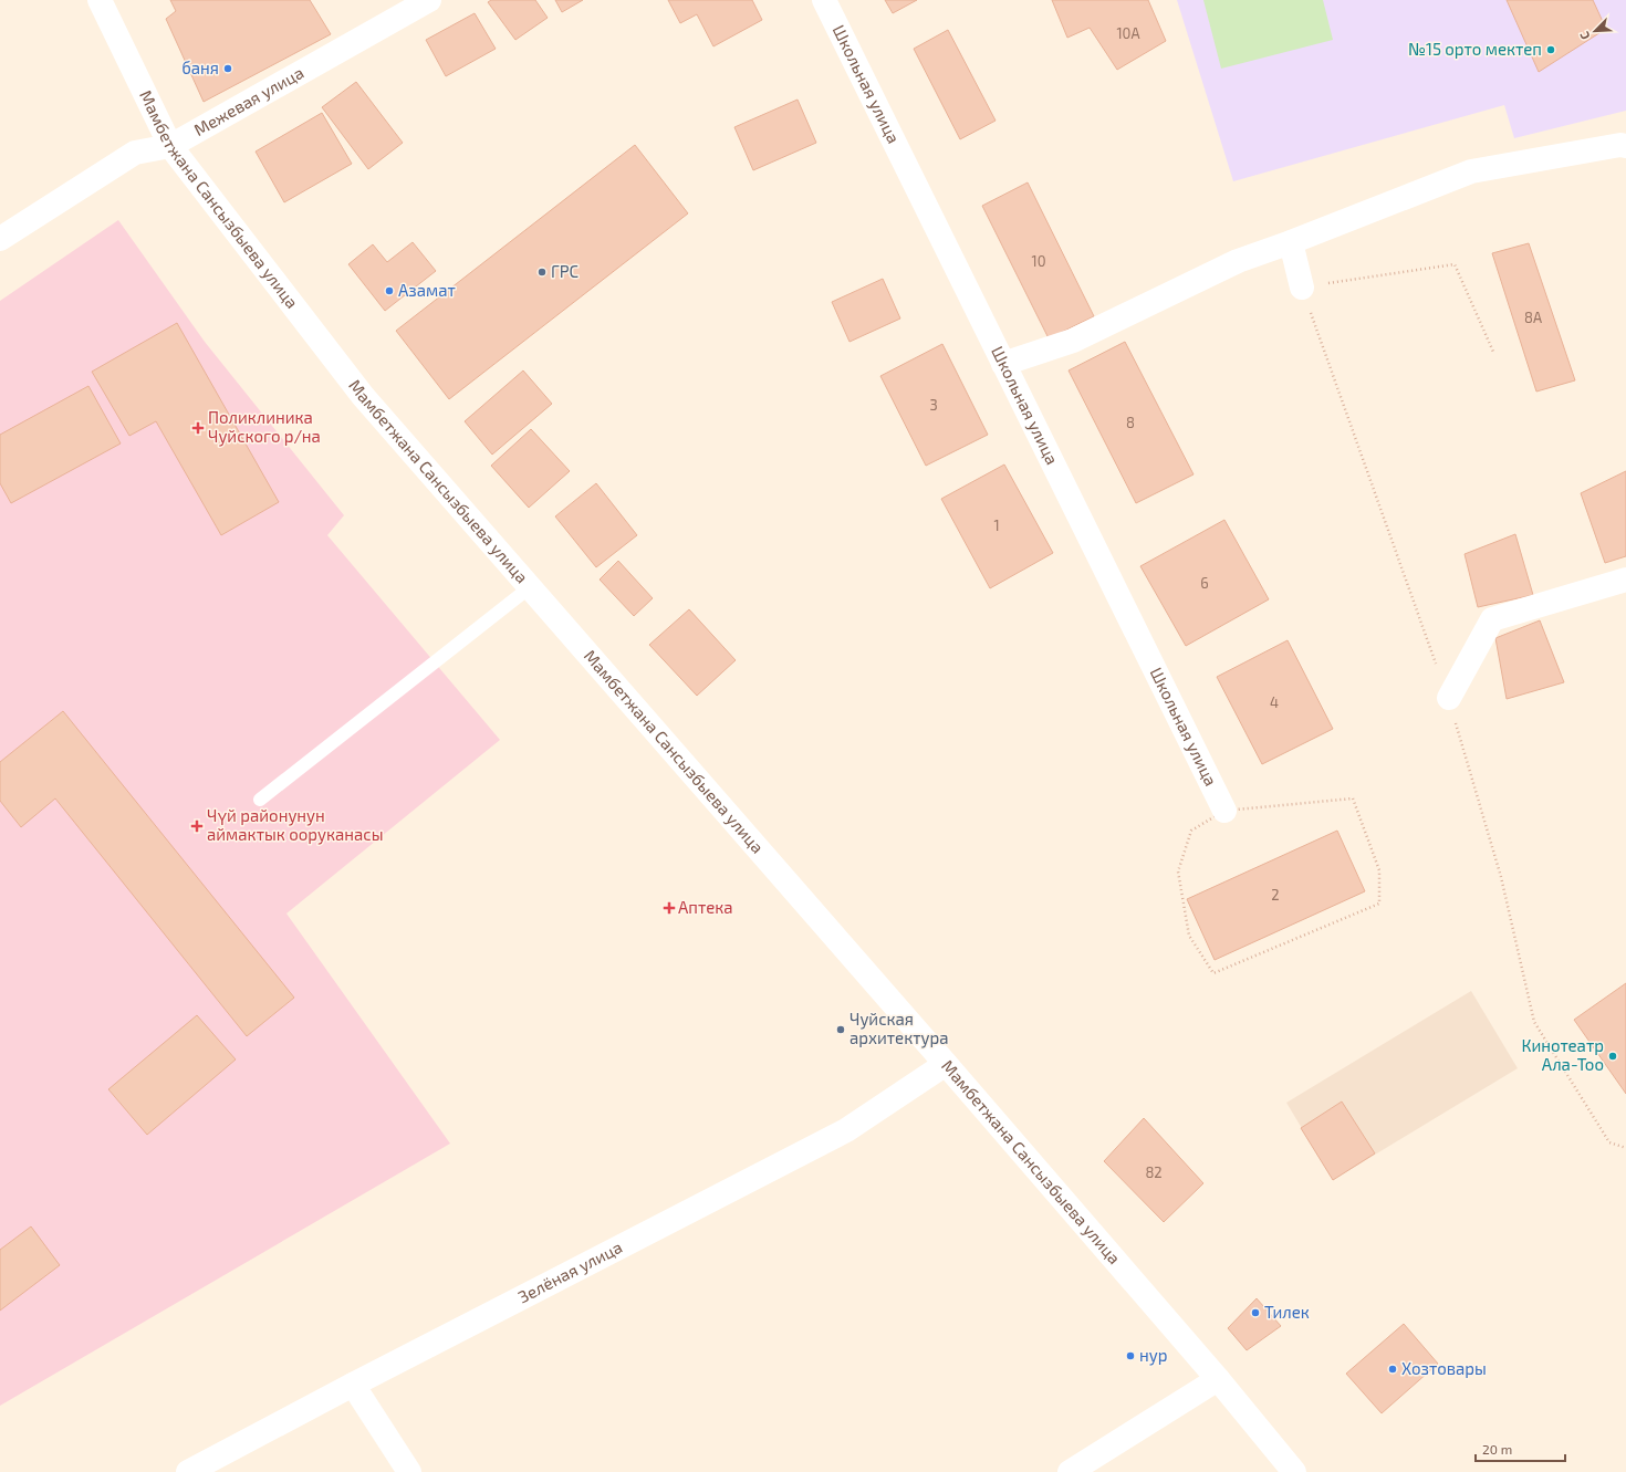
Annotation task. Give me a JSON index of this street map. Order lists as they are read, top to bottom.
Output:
{
  "streets": {
    "street": [
      "Школьная улица",
      "Межевая улица",
      "Мамбетжана Сансызбыева улица",
      "Зелёная улица"
    ]
  },
  "crossings": [
    ["Межевая улица", "Мамбетжана Сансызбыева улица"],
    ["Мамбетжана Сансызбыева улица", "Зелёная улица"]
  ],
  "places": {
    "other": [
      "№15 орто мектеп",
      "баня",
      "ГРС",
      "Азамат",
      "Чуйская архитектура",
      "Кинотеатр Ала-Тоо",
      "Тилек",
      "нур",
      "Хозтовары"
    ],
    "health": ["Поликлиника Чуйского р/на", "Чүй районунун аймактык ооруканасы", "Аптека"]
  },
  "house_numbers": [
    "10А",
    "10",
    "8А",
    "3",
    "8",
    "1",
    "6",
    "4",
    "2",
    "82"
  ],
  "scale_bar": "20 m",
  "north": "bottom left"
}
